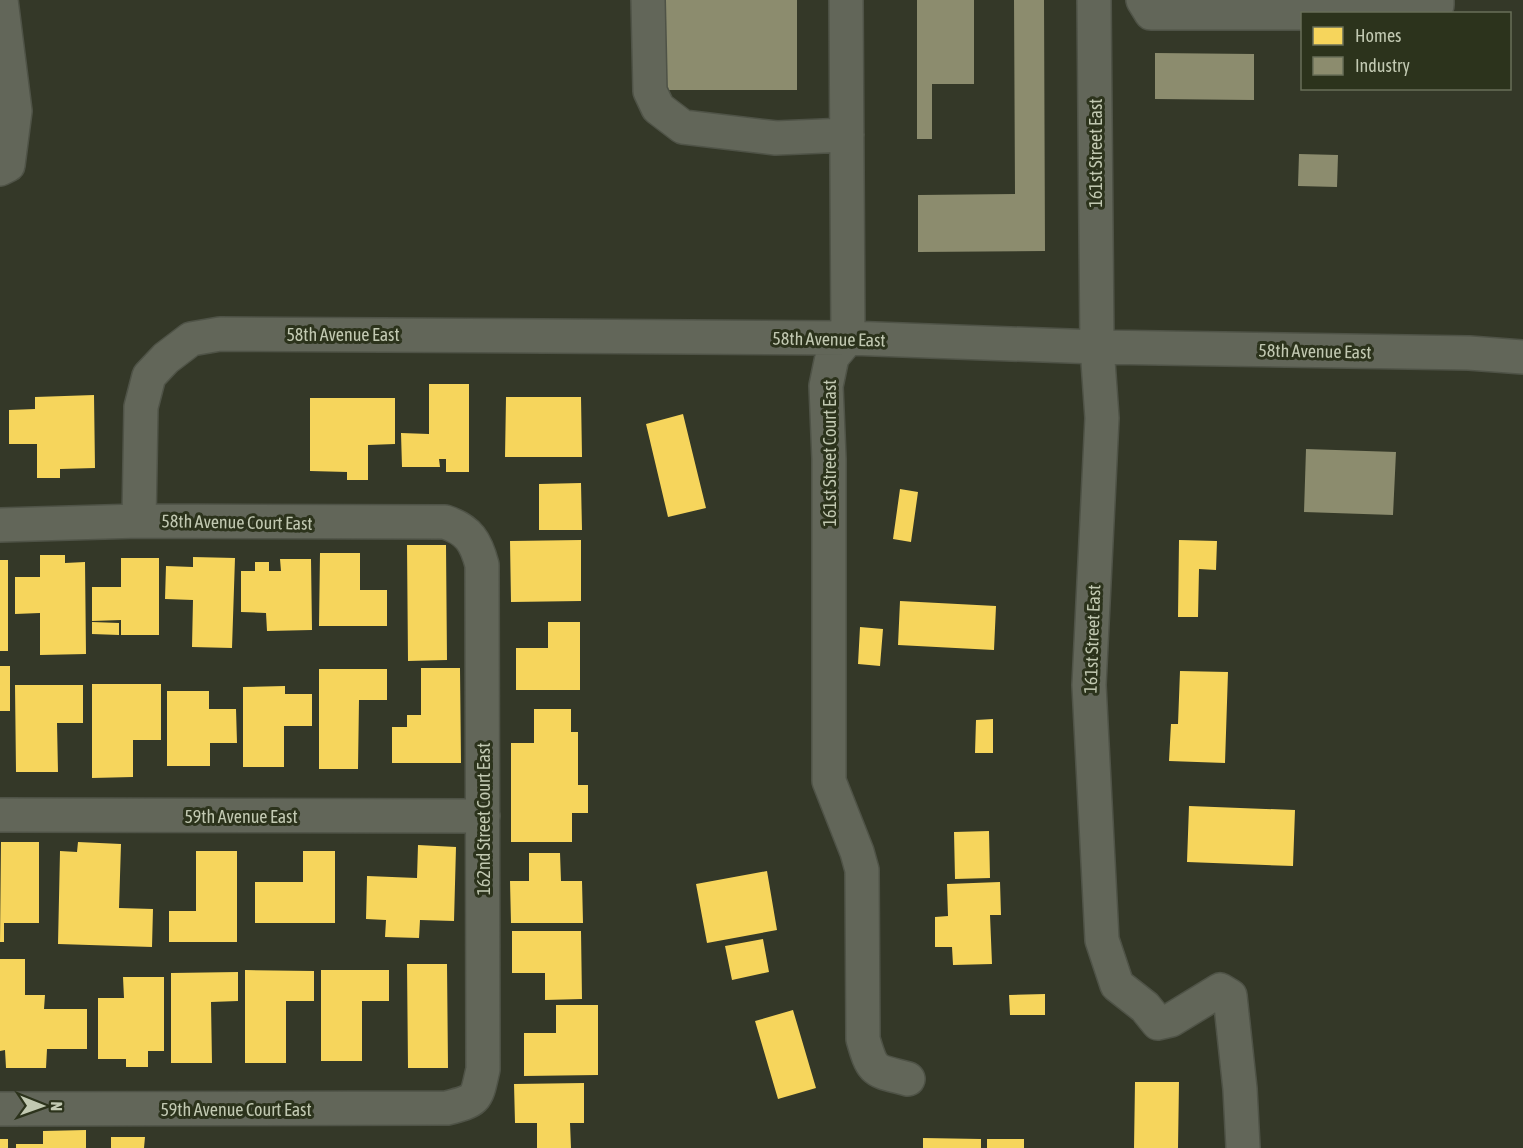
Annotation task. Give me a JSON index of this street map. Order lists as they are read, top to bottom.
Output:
{
  "streets": {
    "street": [
      "161st Street East",
      "58th Avenue East",
      "161st Street Court East",
      "58th Avenue Court East",
      "59th Avenue East",
      "162nd Street Court East",
      "59th Avenue Court East"
    ]
  },
  "crossings": [
    ["161st Street East", "58th Avenue East"],
    ["58th Avenue East", "161st Street Court East"],
    ["58th Avenue East", "58th Avenue Court East"],
    ["58th Avenue Court East", "162nd Street Court East"],
    ["59th Avenue East", "162nd Street Court East"],
    ["162nd Street Court East", "59th Avenue Court East"]
  ],
  "legend": ["Homes", "Industry"],
  "north": "right"
}
